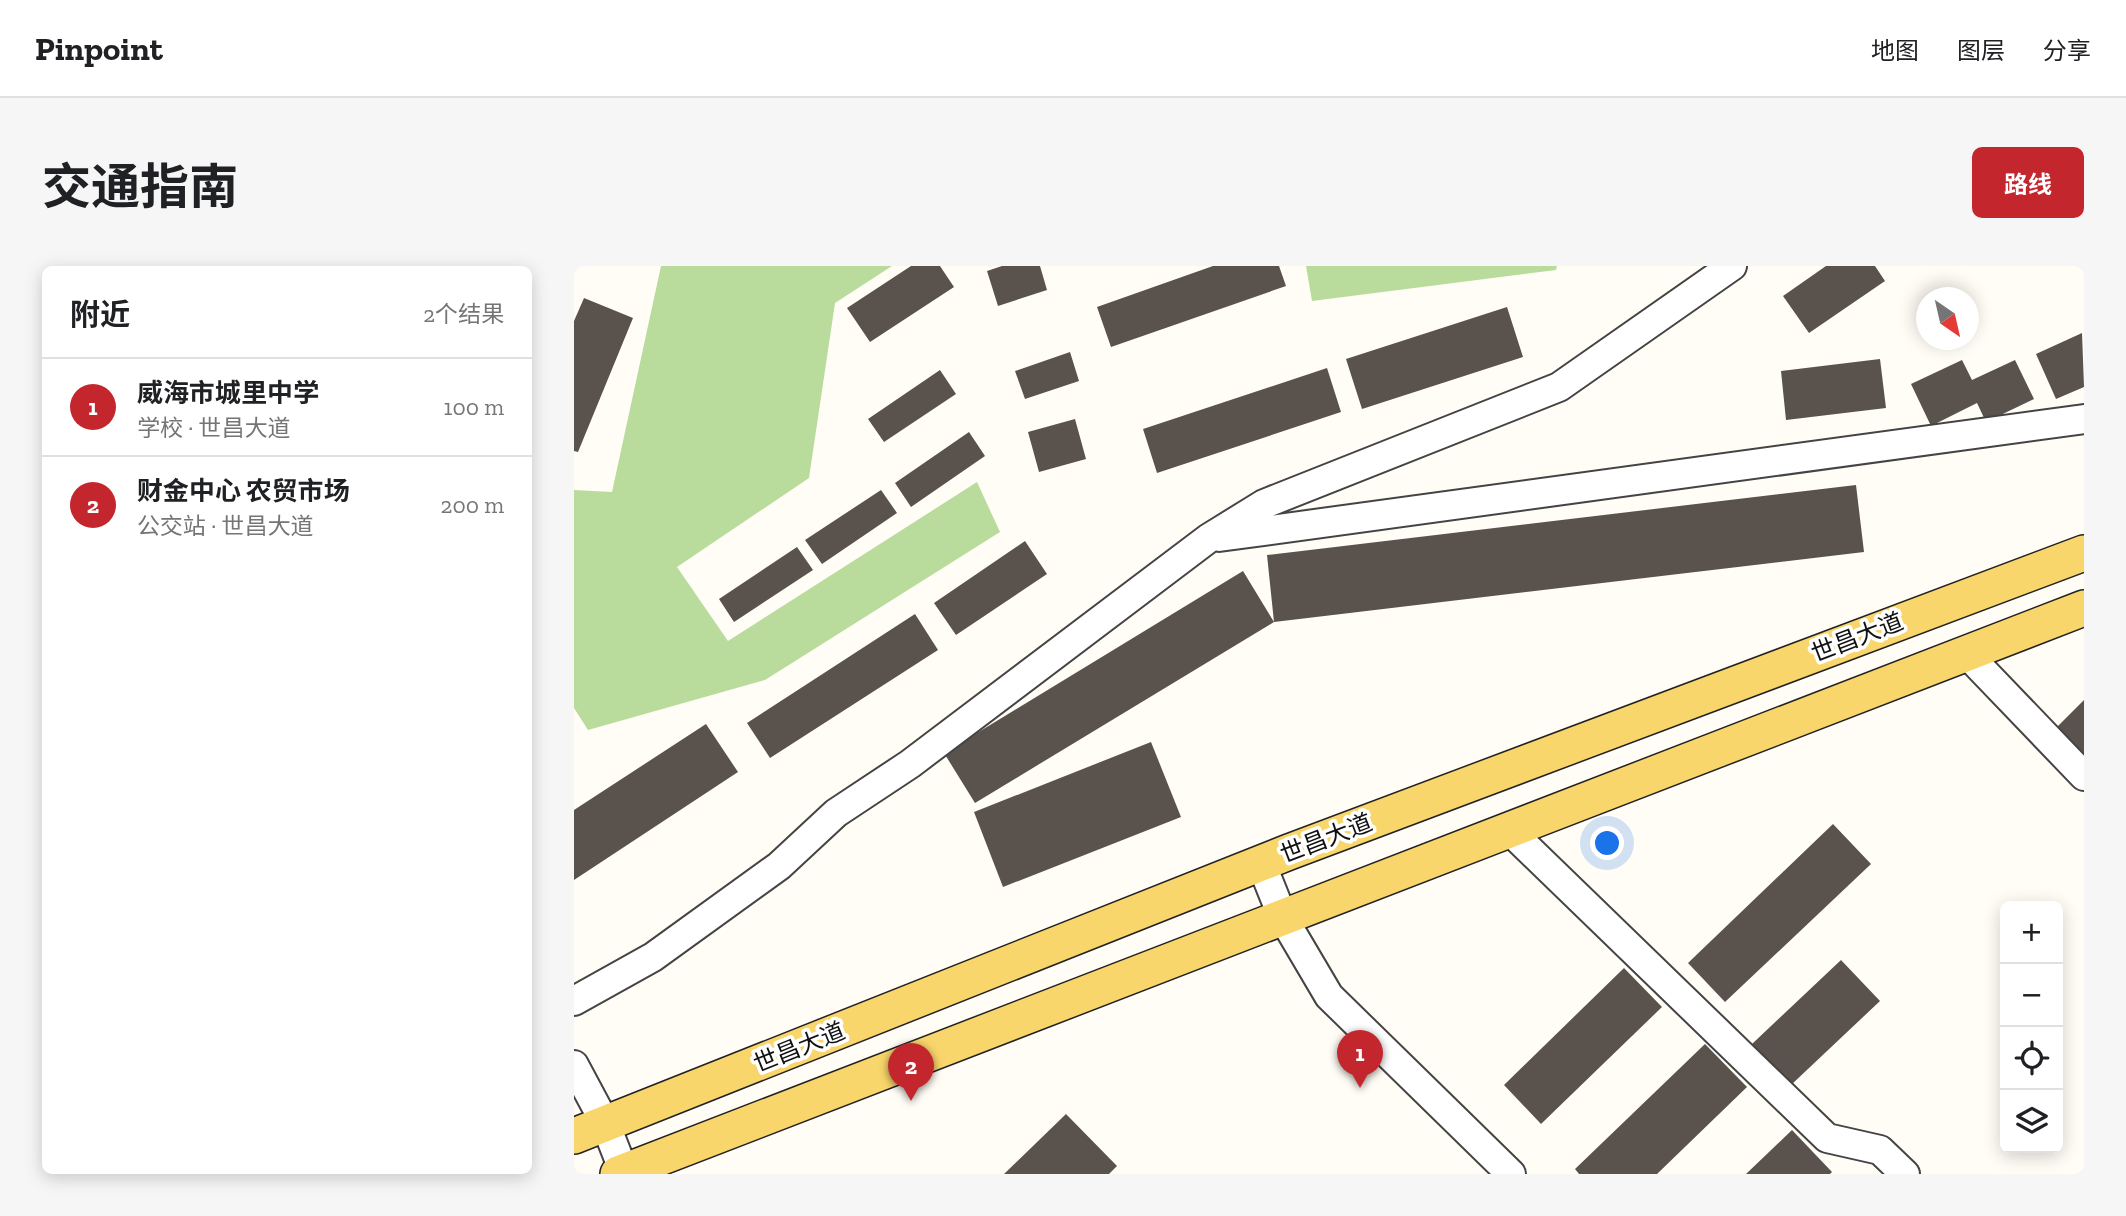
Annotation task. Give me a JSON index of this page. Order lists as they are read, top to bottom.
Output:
{
  "streets": {
    "main road": ["世昌大道"]
  },
  "north": "bottom right",
  "page": {
    "header": "Pinpoint",
    "nav": ["地图", "图层", "分享"],
    "title": "交通指南",
    "buttons": "路线",
    "heading": ["附近", "2个结果"],
    "list": [
      {
        "mark": "1",
        "name": "威海市城里中学",
        "note": "学校 · 世昌大道",
        "value": "100 m"
      },
      {
        "mark": "2",
        "name": "财金中心 农贸市场",
        "note": "公交站 · 世昌大道",
        "value": "200 m"
      }
    ],
    "map_buttons": ["+", "−"],
    "pins": ["1", "2"]
  }
}
